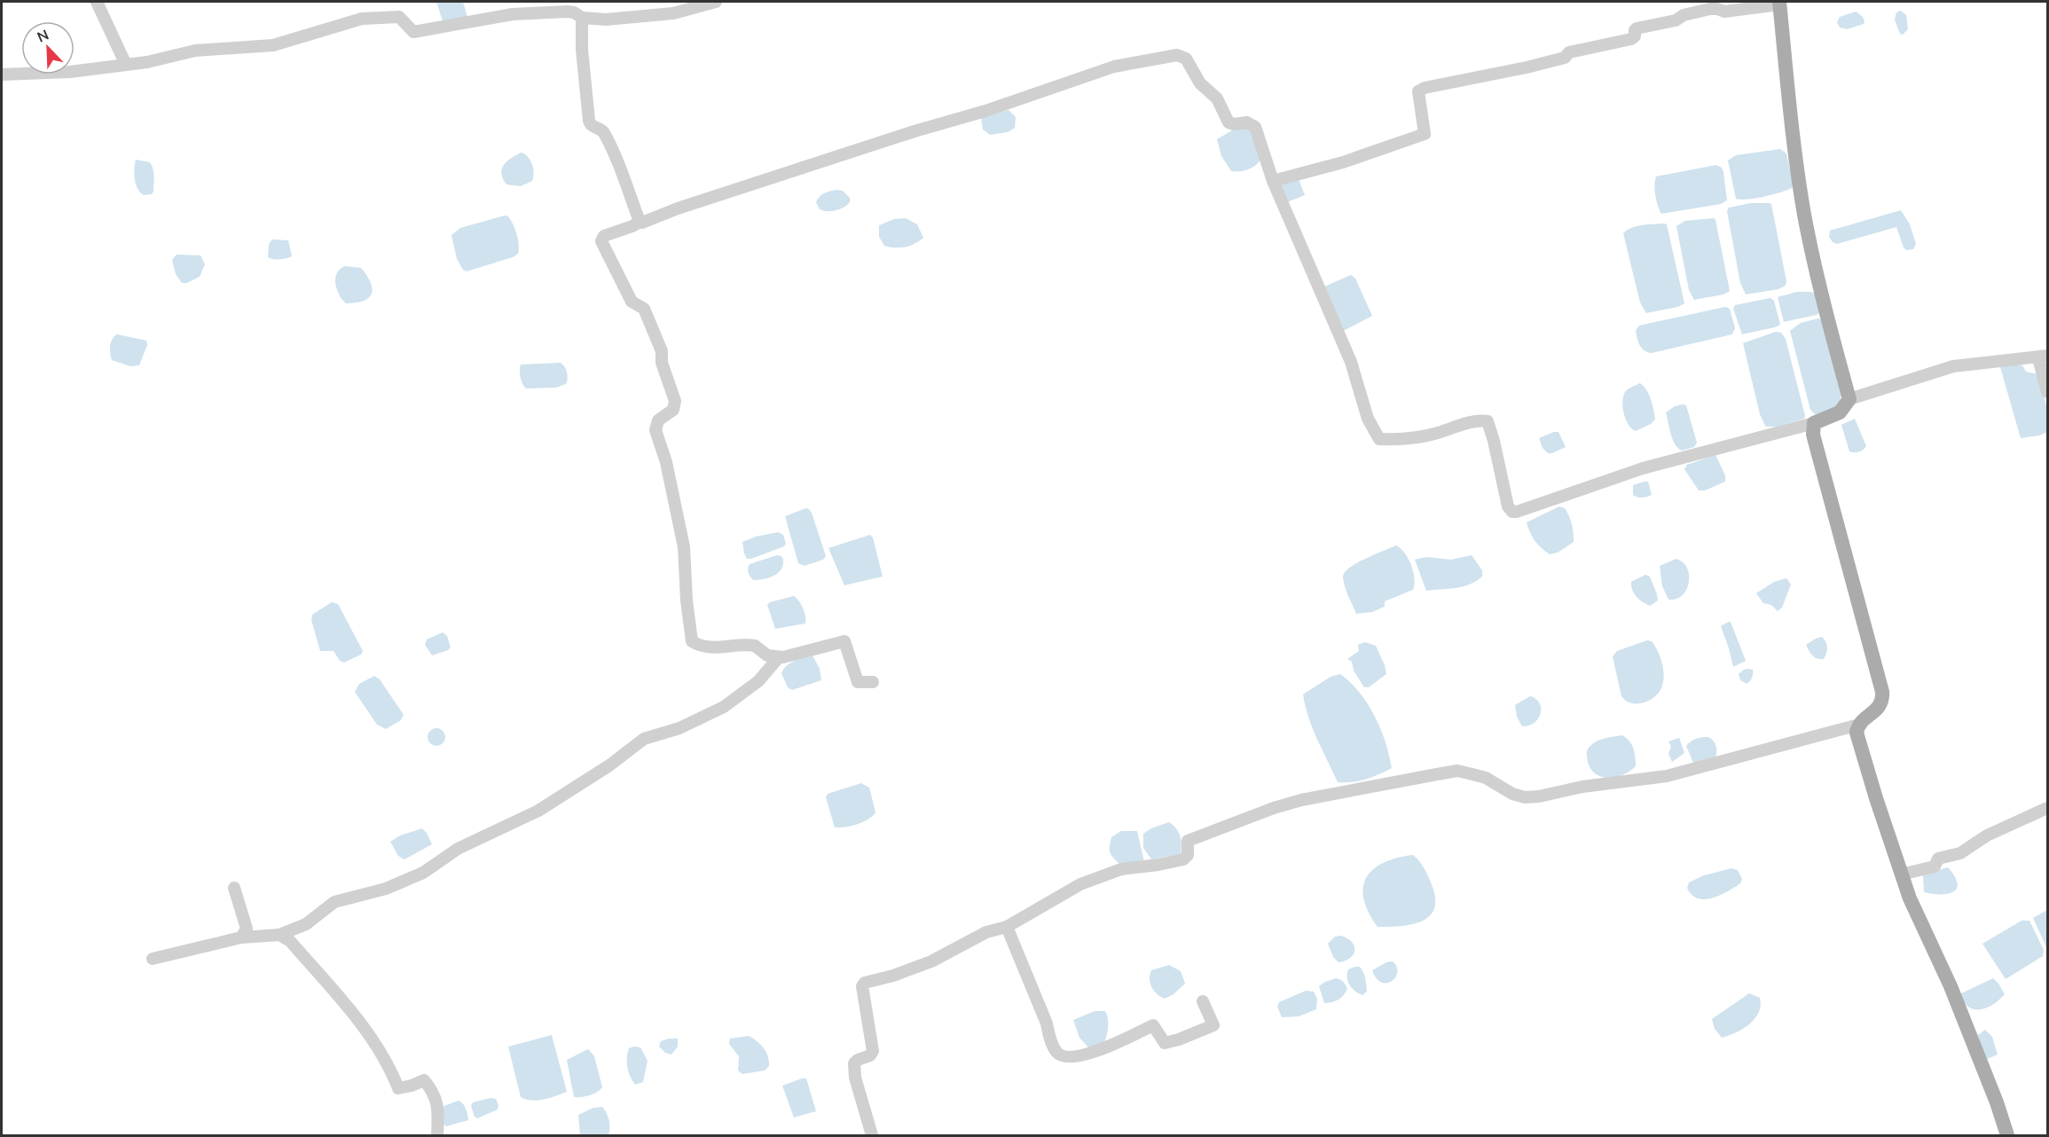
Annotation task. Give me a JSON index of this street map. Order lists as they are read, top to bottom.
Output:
{
  "north": "top left"
}
